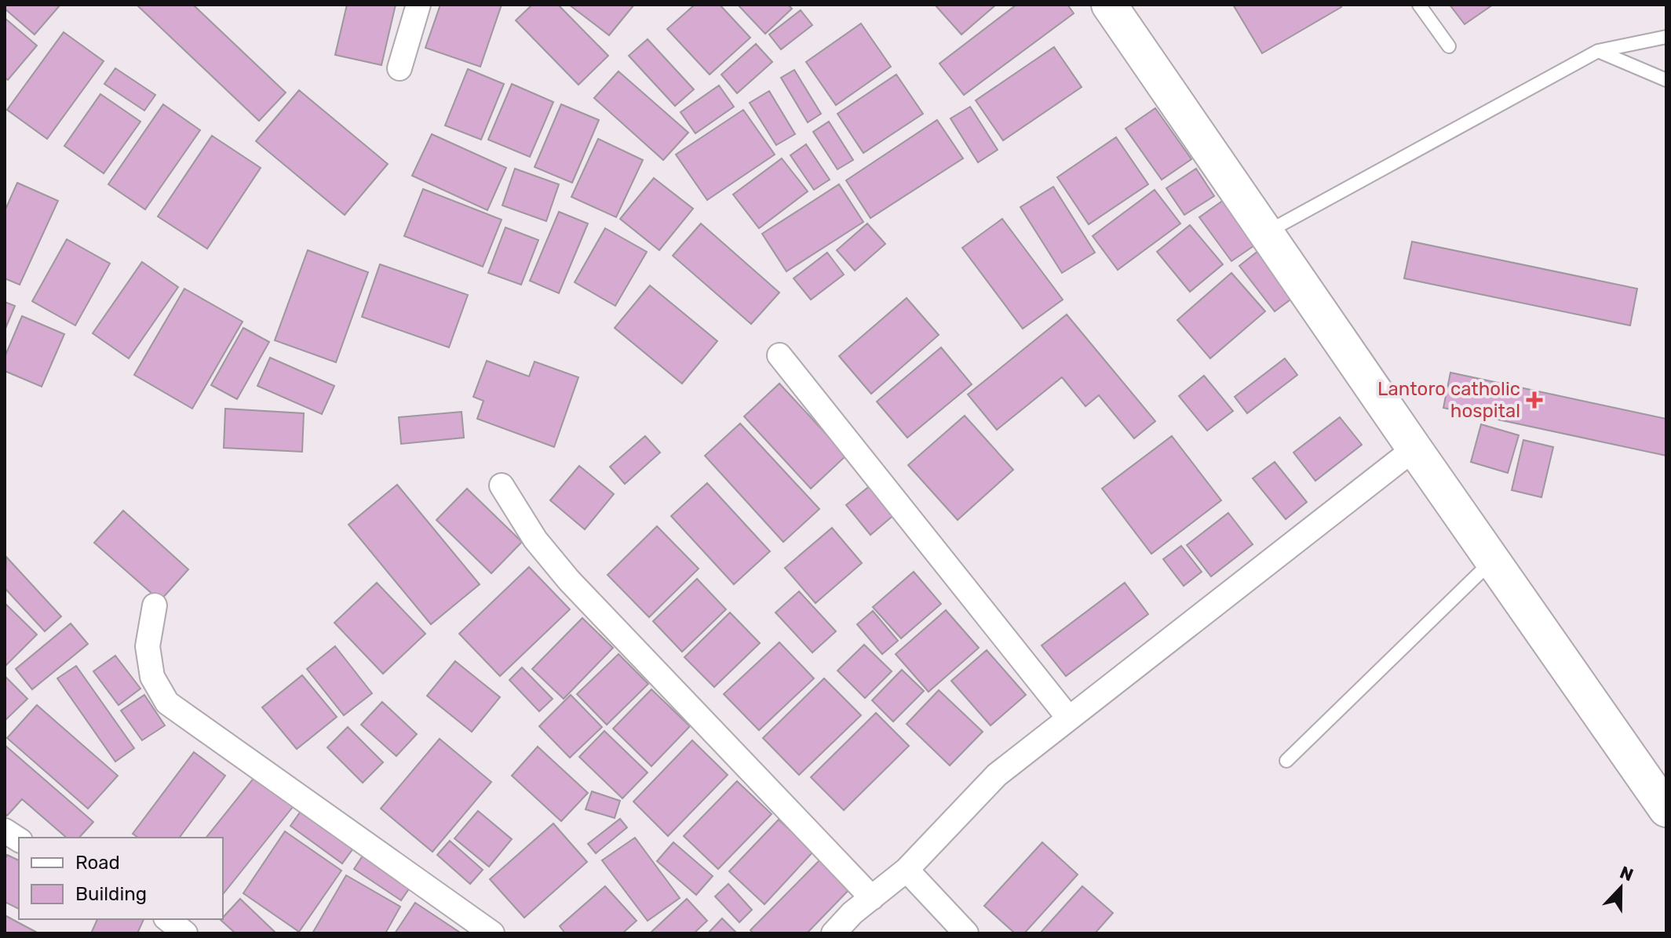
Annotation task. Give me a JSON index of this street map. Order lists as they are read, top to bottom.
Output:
{
  "places": {
    "health": ["Lantoro catholic hospital"]
  },
  "legend": ["Road", "Building"],
  "north": "top"
}
